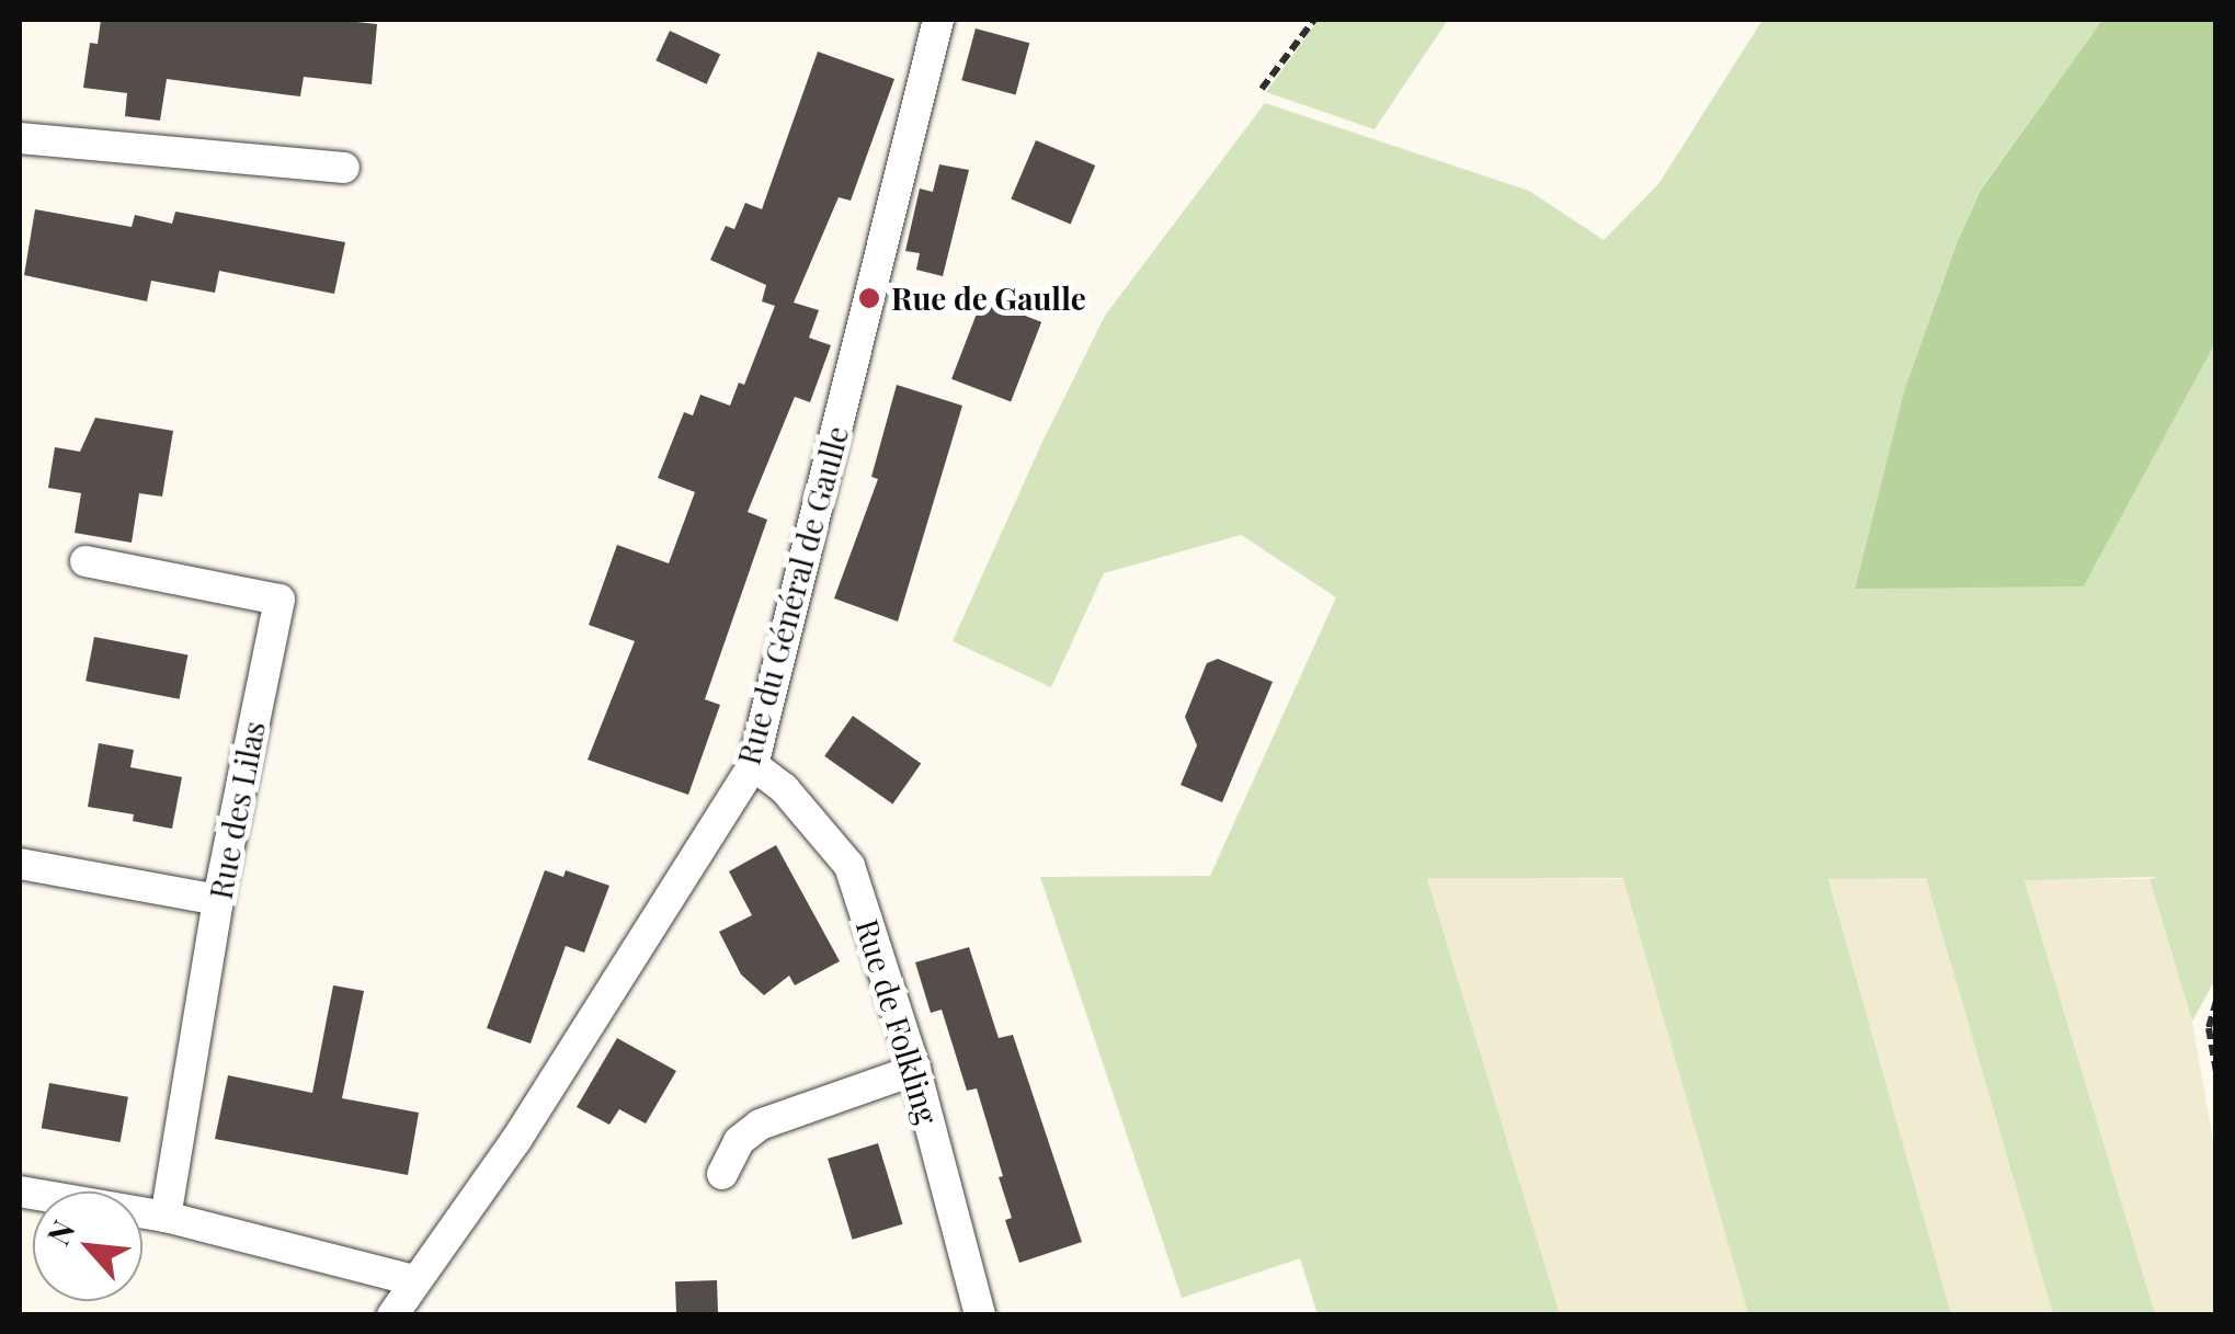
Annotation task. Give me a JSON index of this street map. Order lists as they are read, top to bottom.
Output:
{
  "streets": {
    "street": ["Rue du Général de Gaulle", "Rue des Lilas", "Rue de Folkling"]
  },
  "crossings": [
    ["Rue du Général de Gaulle", "Rue de Folkling"]
  ],
  "places": ["Rue de Gaulle"],
  "north": "top left"
}
